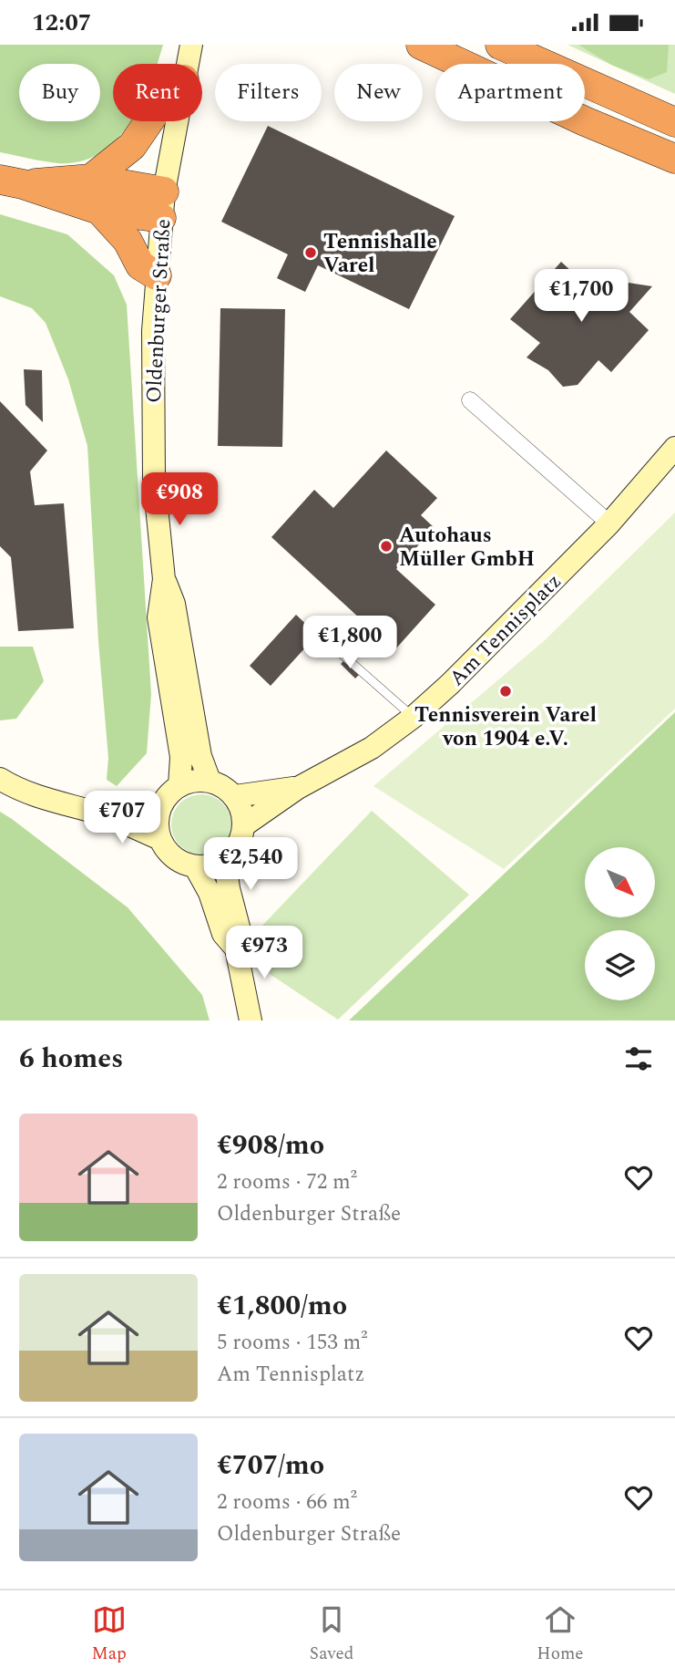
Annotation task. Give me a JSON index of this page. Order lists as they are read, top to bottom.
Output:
{
  "streets": {
    "main road": ["Oldenburger Straße", "Am Tennisplatz"]
  },
  "crossings": [
    ["Oldenburger Straße", "Am Tennisplatz"]
  ],
  "places": ["Tennishalle Varel", "Autohaus Müller GmbH", "Tennisverein Varel von 1904 e.V."],
  "north": "bottom right",
  "page": {
    "status": "12:07",
    "chip": [
      "Buy",
      "Rent",
      "Filters",
      "New",
      "Apartment"
    ],
    "price": [
      "€1,700",
      "€908",
      "€1,800",
      "€707",
      "€2,540",
      "€973"
    ],
    "heading": "6 homes",
    "list": [
      {
        "name": "€908/mo",
        "note": "2 rooms · 72 m² · Oldenburger Straße"
      },
      {
        "name": "€1,800/mo",
        "note": "5 rooms · 153 m² · Am Tennisplatz"
      },
      {
        "name": "€707/mo",
        "note": "2 rooms · 66 m² · Oldenburger Straße"
      }
    ],
    "tabs": ["Map", "Saved", "Home"]
  }
}
